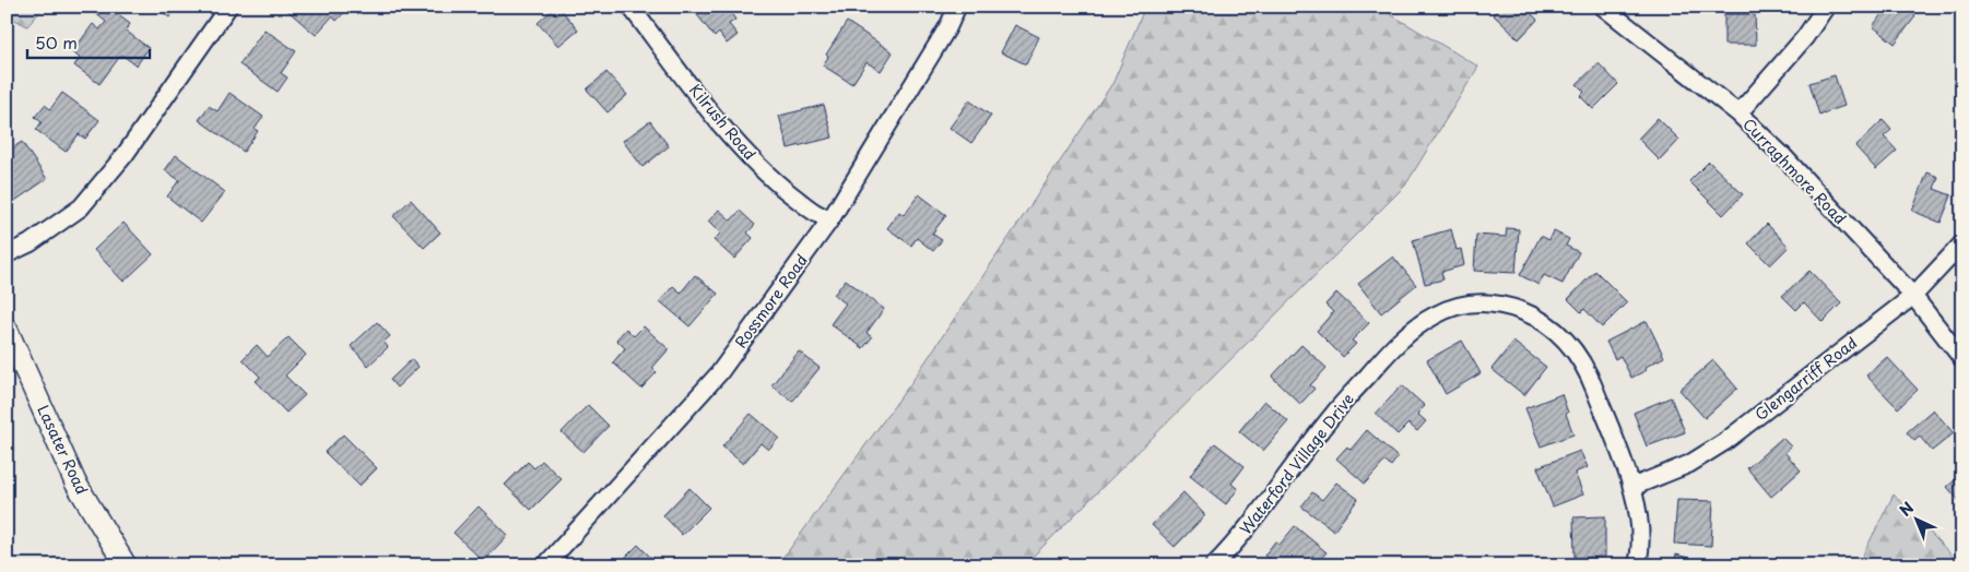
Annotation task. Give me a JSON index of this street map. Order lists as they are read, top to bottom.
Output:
{
  "streets": {
    "street": [
      "Kilrush Road",
      "Curraghmore Road",
      "Rossmore Road",
      "Glengarriff Road",
      "Lasater Road",
      "Waterford Village Drive"
    ]
  },
  "crossings": [
    ["Kilrush Road", "Rossmore Road"],
    ["Curraghmore Road", "Glengarriff Road"],
    ["Glengarriff Road", "Waterford Village Drive"]
  ],
  "scale_bar": "50 m",
  "north": "top left"
}
